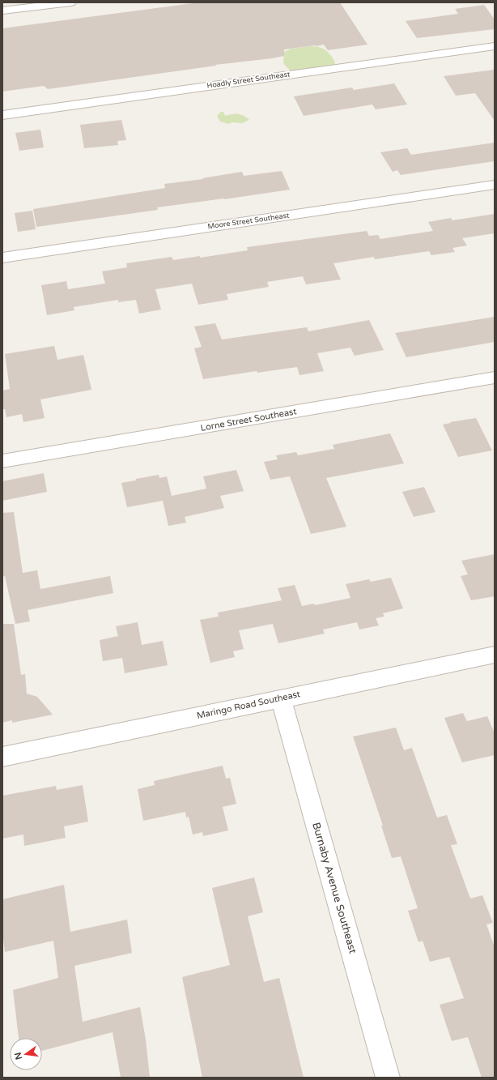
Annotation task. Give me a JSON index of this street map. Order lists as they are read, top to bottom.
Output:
{
  "streets": {
    "street": [
      "Hoadly Street Southeast",
      "Moore Street Southeast",
      "Lorne Street Southeast",
      "Maringo Road Southeast",
      "Burnaby Avenue Southeast"
    ]
  },
  "crossings": [
    ["Maringo Road Southeast", "Burnaby Avenue Southeast"]
  ],
  "north": "left"
}
